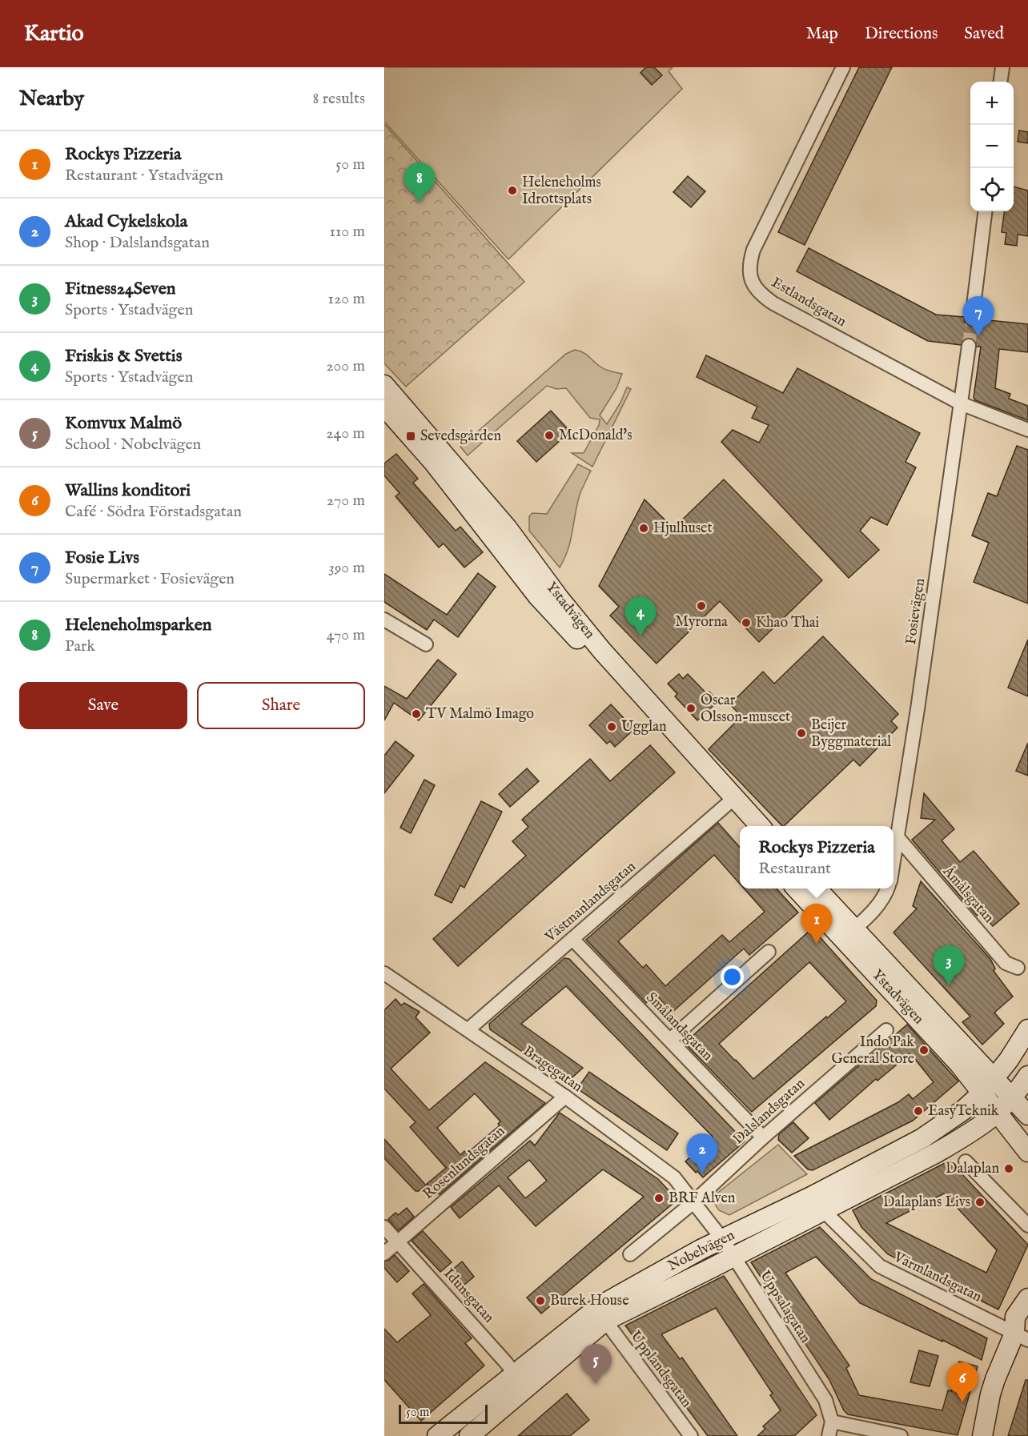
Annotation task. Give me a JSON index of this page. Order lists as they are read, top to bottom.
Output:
{
  "streets": {
    "main road": ["Ystadvägen", "Nobelvägen"],
    "street": [
      "Estlandsgatan",
      "Fosievägen",
      "Åmålsgatan",
      "Västmanlandsgatan",
      "Smålandsgatan",
      "Bragegatan",
      "Dalslandsgatan",
      "Rosenlundsgatan",
      "Värmlandsgatan",
      "Idunsgatan",
      "Uppsalagatan",
      "Upplandsgatan"
    ]
  },
  "crossings": [
    ["Estlandsgatan", "Fosievägen"],
    ["Ystadvägen", "Västmanlandsgatan"],
    ["Ystadvägen", "Nobelvägen"],
    ["Fosievägen", "Åmålsgatan"],
    ["Västmanlandsgatan", "Smålandsgatan"],
    ["Västmanlandsgatan", "Bragegatan"],
    ["Smålandsgatan", "Dalslandsgatan"],
    ["Bragegatan", "Dalslandsgatan"],
    ["Bragegatan", "Rosenlundsgatan"],
    ["Bragegatan", "Uppsalagatan"],
    ["Dalslandsgatan", "Uppsalagatan"],
    ["Rosenlundsgatan", "Idunsgatan"],
    ["Nobelvägen", "Värmlandsgatan"],
    ["Nobelvägen", "Idunsgatan"],
    ["Nobelvägen", "Uppsalagatan"],
    ["Nobelvägen", "Upplandsgatan"]
  ],
  "places": {
    "other": [
      "Heleneholms Idrottsplats",
      "McDonald's",
      "Hjulhuset",
      "Myrorna",
      "Khao Thai",
      "Oscar Olsson-museet",
      "TV Malmö Imago",
      "Ugglan",
      "Beijer Byggmaterial",
      "Indo Pak General Store",
      "EasyTeknik",
      "Dalaplan",
      "BRF Alven",
      "Dalaplans Livs",
      "Burek House"
    ],
    "transit": ["Sevedsgården"]
  },
  "scale_bar": "50 m",
  "page": {
    "header": "Kartio",
    "nav": ["Map", "Directions", "Saved"],
    "heading": ["Nearby", "8 results"],
    "map_buttons": ["+", "−"],
    "list": [
      {
        "mark": "1",
        "name": "Rockys Pizzeria",
        "note": "Restaurant · Ystadvägen",
        "value": "50 m"
      },
      {
        "mark": "2",
        "name": "Akad Cykelskola",
        "note": "Shop · Dalslandsgatan",
        "value": "110 m"
      },
      {
        "mark": "3",
        "name": "Fitness24Seven",
        "note": "Sports · Ystadvägen",
        "value": "120 m"
      },
      {
        "mark": "4",
        "name": "Friskis & Svettis",
        "note": "Sports · Ystadvägen",
        "value": "200 m"
      },
      {
        "mark": "5",
        "name": "Komvux Malmö",
        "note": "School · Nobelvägen",
        "value": "240 m"
      },
      {
        "mark": "6",
        "name": "Wallins konditori",
        "note": "Café · Södra Förstadsgatan",
        "value": "270 m"
      },
      {
        "mark": "7",
        "name": "Fosie Livs",
        "note": "Supermarket · Fosievägen",
        "value": "390 m"
      },
      {
        "mark": "8",
        "name": "Heleneholmsparken",
        "note": "Park",
        "value": "470 m"
      }
    ],
    "pins": [
      "8",
      "7",
      "4",
      "1",
      "3",
      "2",
      "5",
      "6"
    ],
    "buttons": ["Save", "Share"],
    "popup": ["Rockys Pizzeria", "Restaurant"],
    "scale": "50 m"
  }
}
